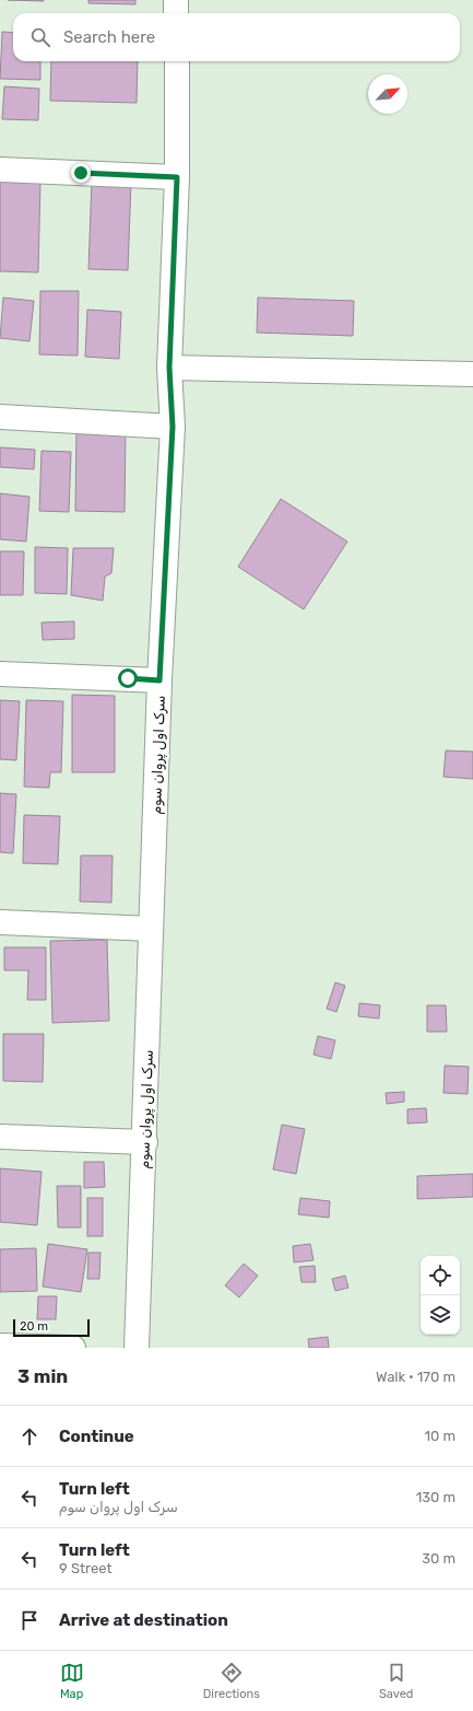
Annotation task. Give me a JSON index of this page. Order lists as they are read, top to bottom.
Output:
{
  "streets": {
    "street": ["سرک اول پروان سوم"]
  },
  "scale_bar": "20 m",
  "north": "top right",
  "page": {
    "search": "Search here",
    "scale": "20 m",
    "heading": ["3 min", "Walk · 170 m"],
    "list": [
      ["Continue", "10 m"],
      ["Turn left", "سرک اول پروان سوم", "130 m"],
      ["Turn left", "9 Street", "30 m"],
      "Arrive at destination"
    ],
    "nav": ["Map", "Directions", "Saved"]
  }
}
